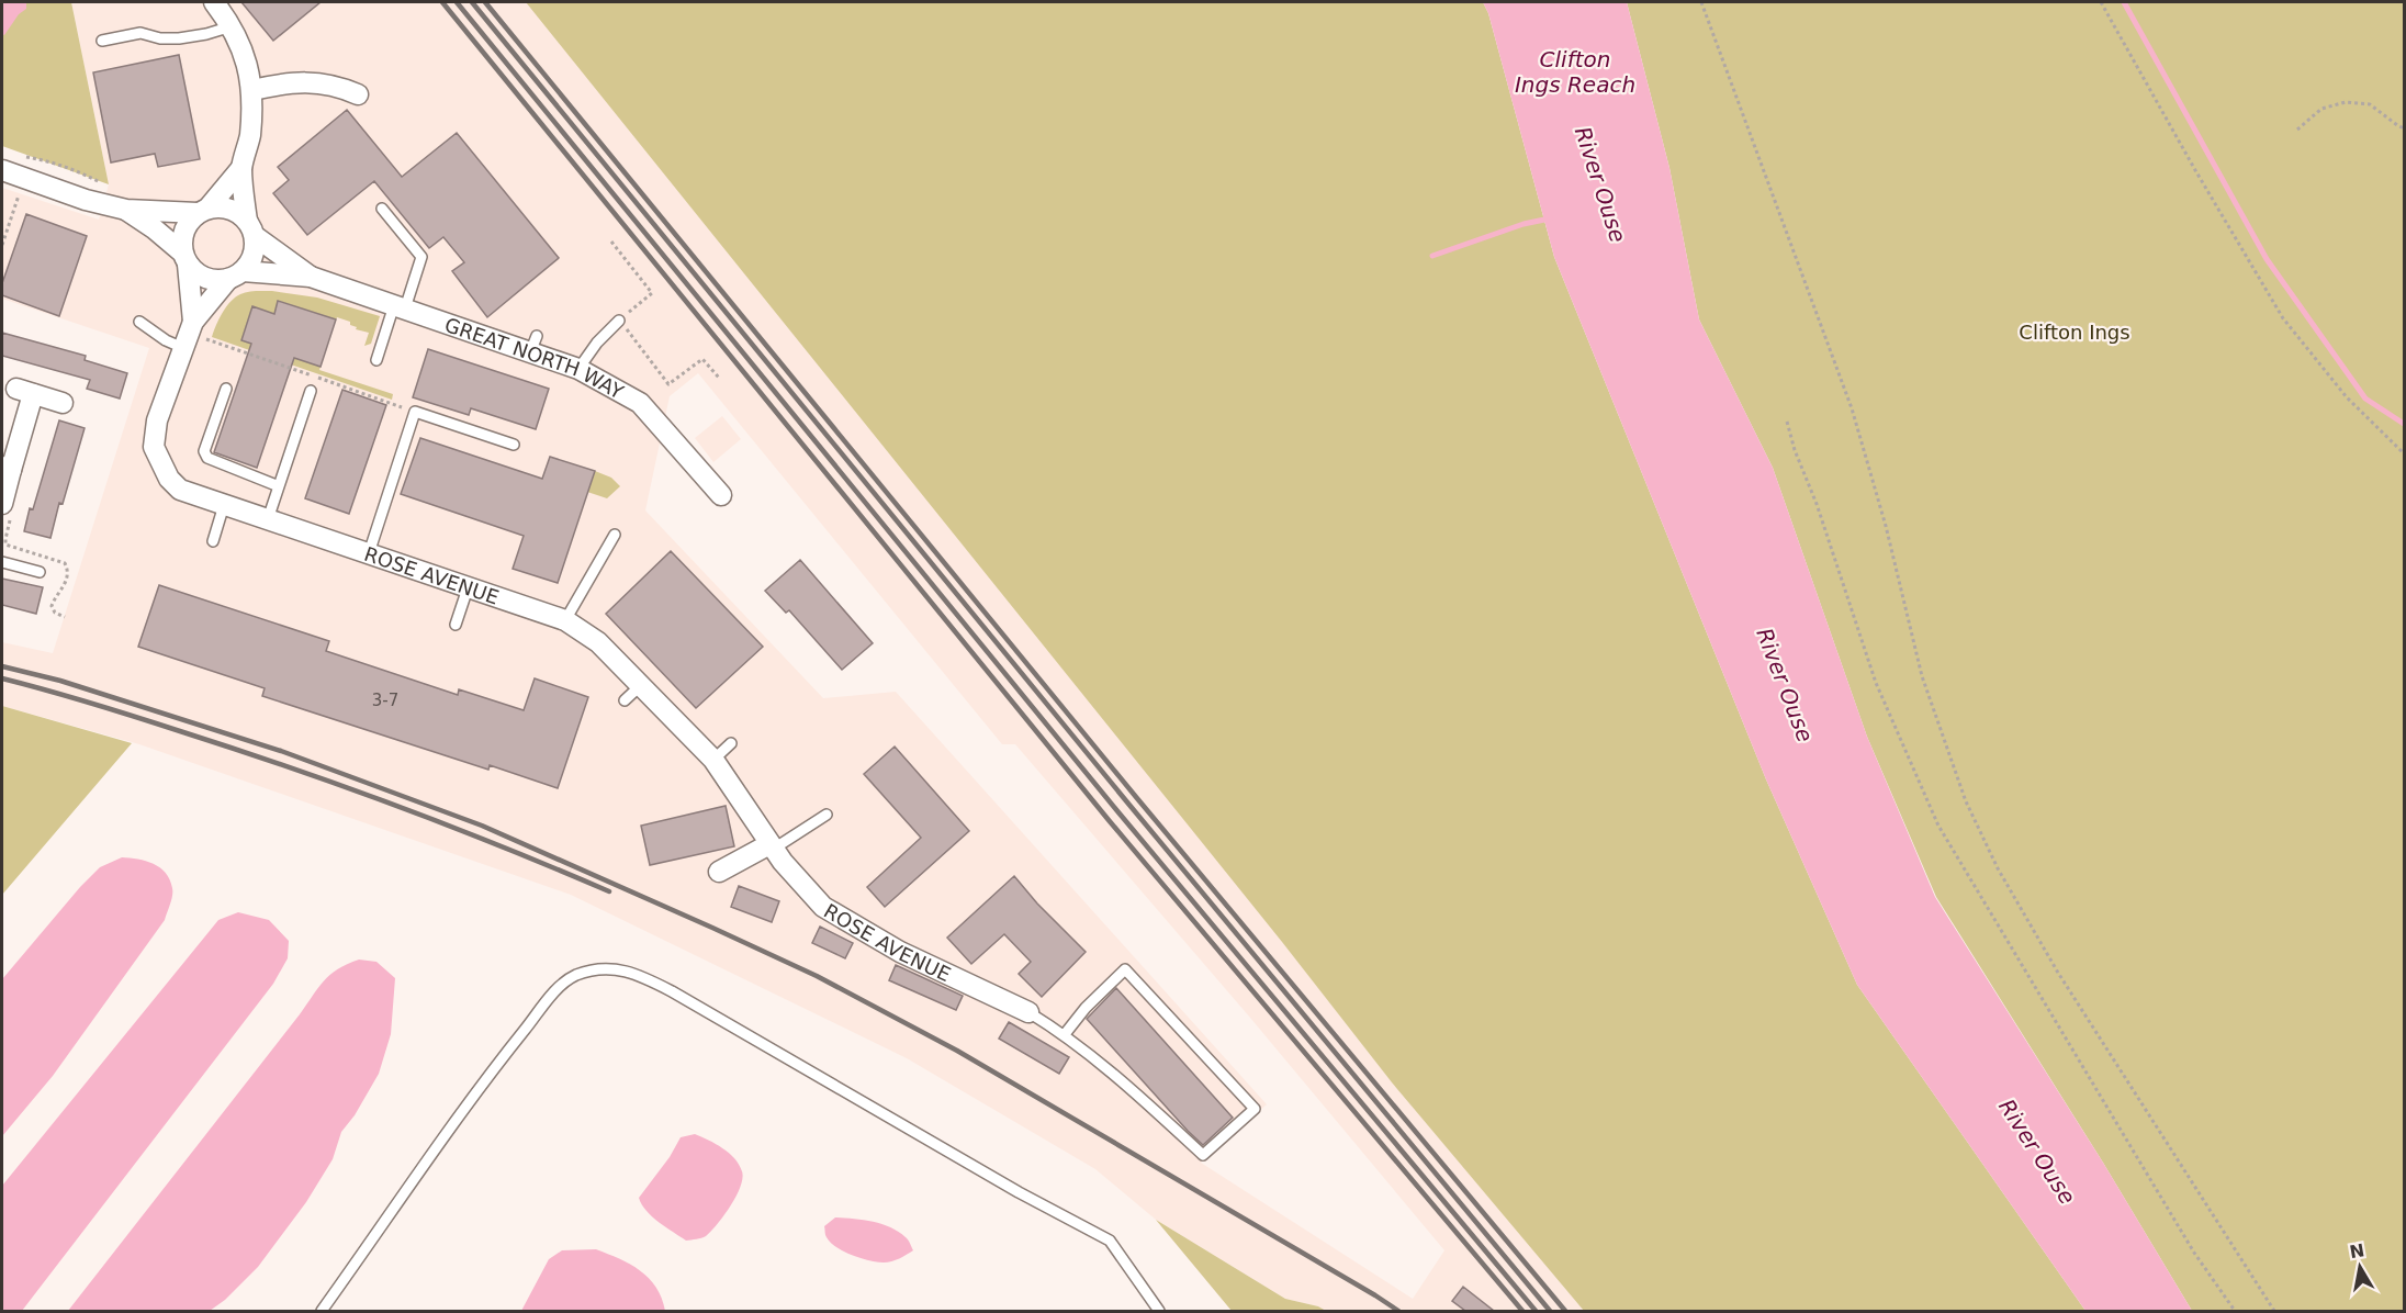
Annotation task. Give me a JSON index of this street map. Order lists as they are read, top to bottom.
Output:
{
  "streets": {
    "street": ["GREAT NORTH WAY", "ROSE AVENUE"]
  },
  "crossings": [
    ["GREAT NORTH WAY", "ROSE AVENUE"]
  ],
  "water": ["Clifton Ings Reach", "River Ouse"],
  "parks": ["Clifton Ings"],
  "house_numbers": ["3-7"],
  "north": "top"
}
